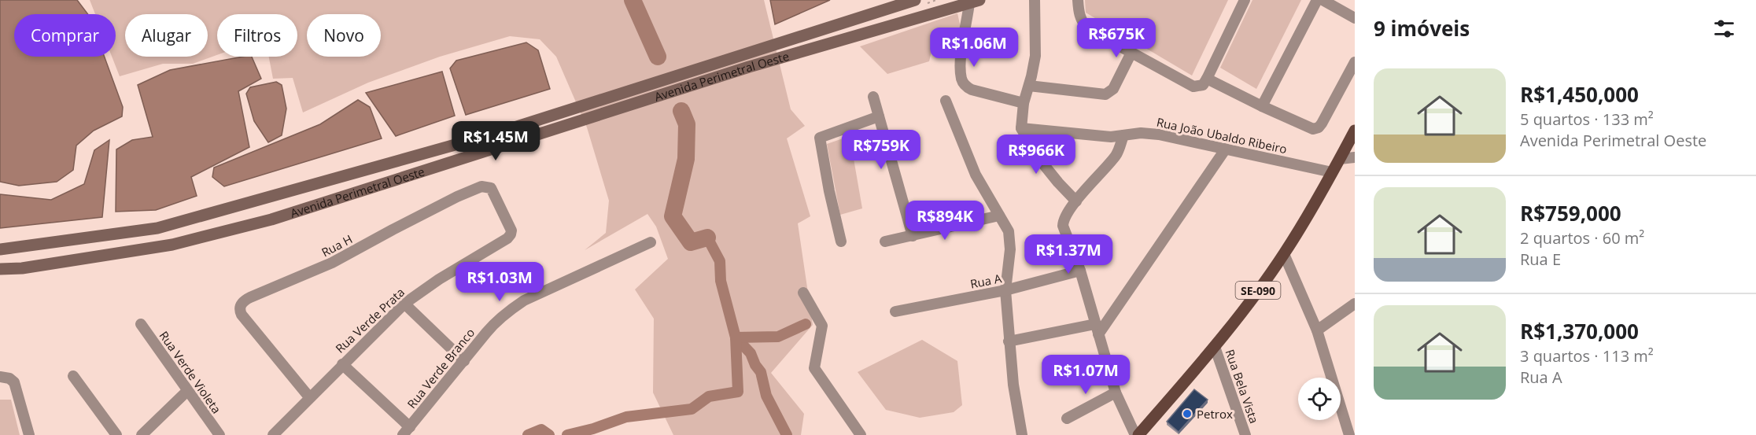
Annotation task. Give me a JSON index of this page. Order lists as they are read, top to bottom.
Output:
{
  "streets": {
    "main road": ["Avenida Perimetral Oeste", "SE-090"],
    "street": [
      "Rua João Ubaldo Ribeiro",
      "Rua H",
      "Rua A",
      "Rua Verde Prata",
      "Rua Verde Branco",
      "Rua Verde Violeta",
      "Rua Bela Vista"
    ]
  },
  "crossings": [
    ["Rua João Ubaldo Ribeiro", "SE-090"],
    ["Rua H", "Rua Verde Prata"],
    ["SE-090", "Rua Bela Vista"]
  ],
  "places": ["Petrox"],
  "page": {
    "heading": "9 imóveis",
    "chip": [
      "Comprar",
      "Alugar",
      "Filtros",
      "Novo"
    ],
    "price": [
      "R$675K",
      "R$1.06M",
      "R$1.45M",
      "R$759K",
      "R$966K",
      "R$894K",
      "R$1.37M",
      "R$1.03M",
      "R$1.07M"
    ],
    "list": [
      {
        "name": "R$1,450,000",
        "note": "5 quartos · 133 m² · Avenida Perimetral Oeste"
      },
      {
        "name": "R$759,000",
        "note": "2 quartos · 60 m² · Rua E"
      },
      {
        "name": "R$1,370,000",
        "note": "3 quartos · 113 m² · Rua A"
      }
    ]
  }
}
